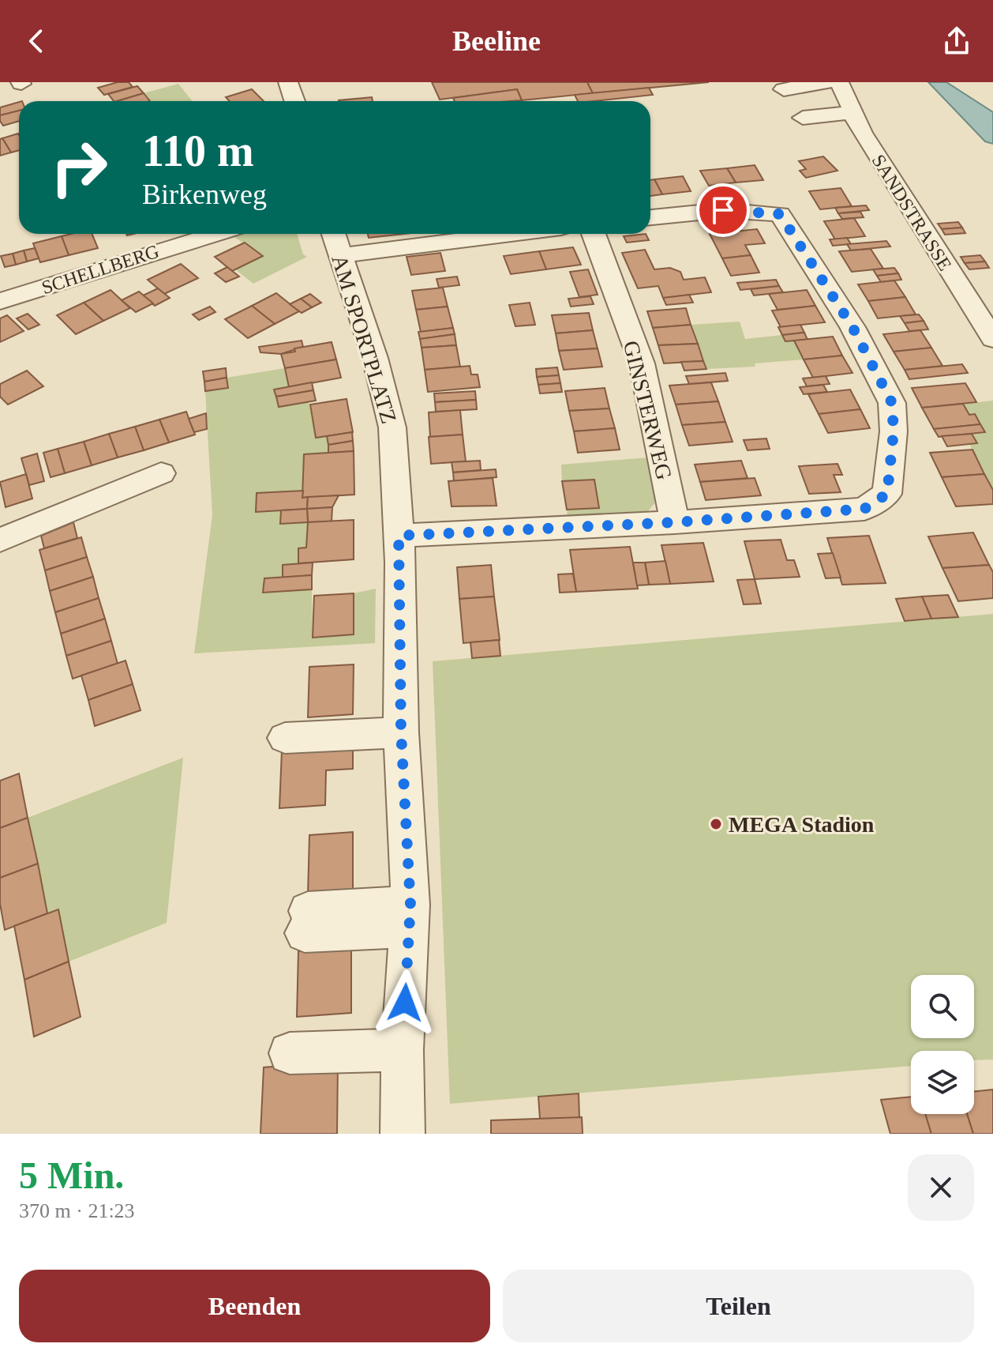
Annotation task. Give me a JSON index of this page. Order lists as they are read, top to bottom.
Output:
{
  "streets": {
    "street": [
      "SANDSTRASSE",
      "SCHELLBERG",
      "AM SPORTPLATZ",
      "GINSTERWEG"
    ]
  },
  "places": ["MEGA Stadion"],
  "page": {
    "header": "Beeline",
    "turn": ["110 m", "Birkenweg"],
    "heading": ["5 Min.", "370 m · 21:23"],
    "buttons": ["Beenden", "Teilen"]
  }
}
